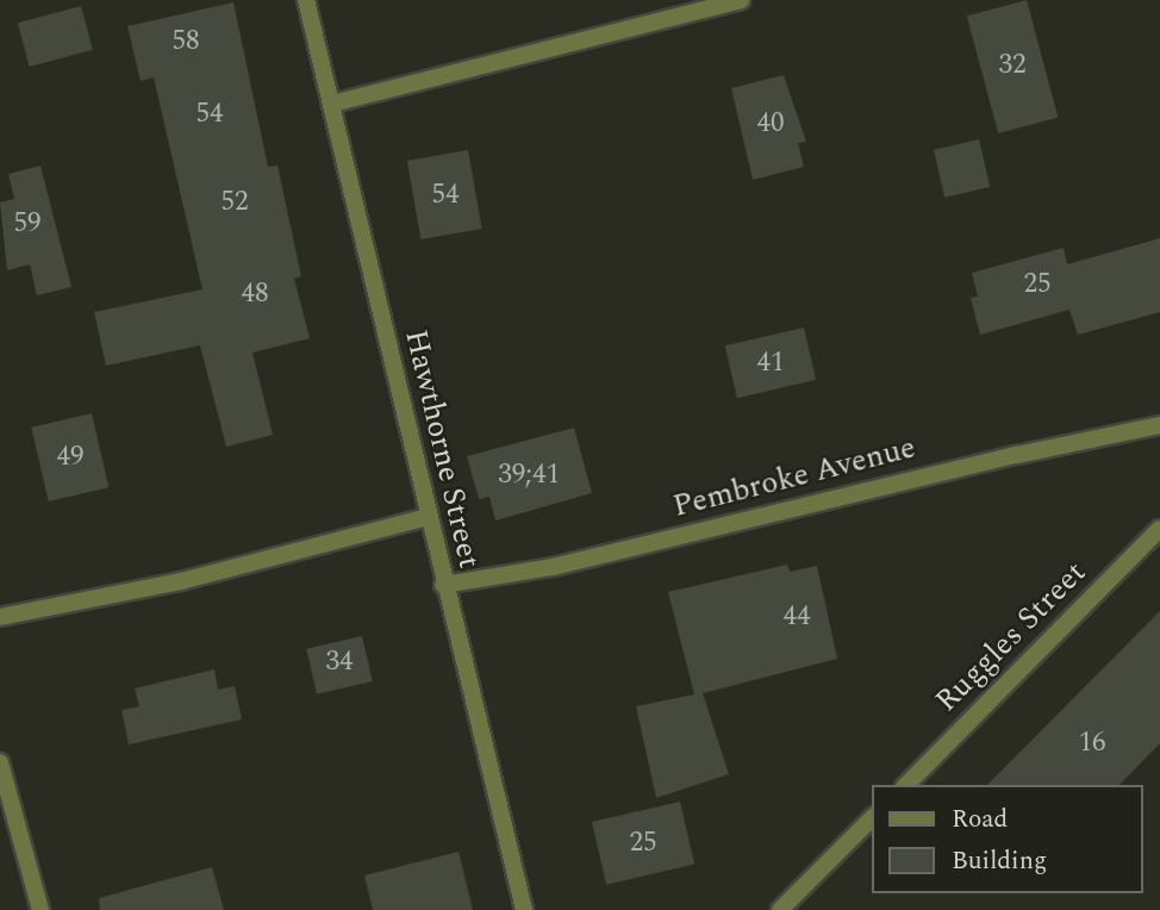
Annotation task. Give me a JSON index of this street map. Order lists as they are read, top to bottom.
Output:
{
  "streets": {
    "street": ["Hawthorne Street", "Pembroke Avenue", "Ruggles Street"]
  },
  "crossings": [
    ["Hawthorne Street", "Pembroke Avenue"]
  ],
  "house_numbers": [
    "58",
    "32",
    "54",
    "40",
    "54",
    "52",
    "59",
    "25",
    "48",
    "41",
    "49",
    "39;41",
    "44",
    "34",
    "16",
    "25"
  ],
  "legend": ["Road", "Building"]
}
